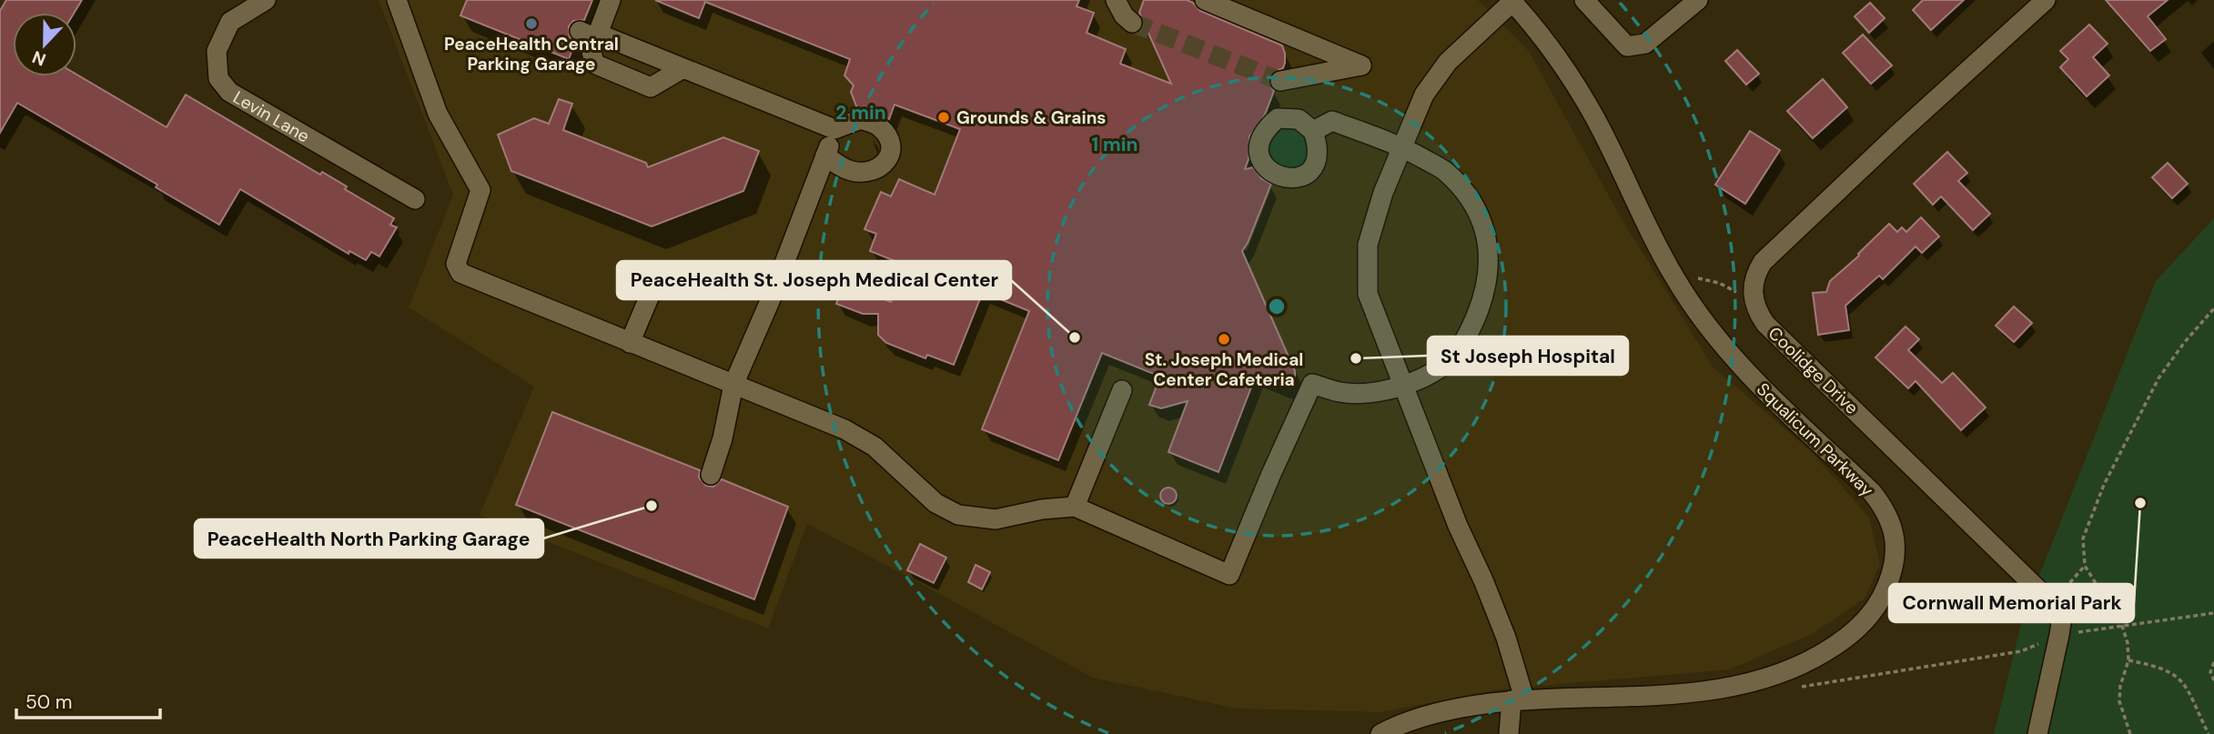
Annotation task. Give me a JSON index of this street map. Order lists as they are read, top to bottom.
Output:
{
  "streets": {
    "street": ["Levin Lane", "Coolidge Drive", "Squalicum Parkway"]
  },
  "places": [
    "PeaceHealth Central Parking Garage",
    "Grounds & Grains",
    "PeaceHealth St. Joseph Medical Center",
    "St. Joseph Medical Center Cafeteria",
    "St Joseph Hospital",
    "Cornwall Memorial Park",
    "PeaceHealth North Parking Garage"
  ],
  "scale_bar": "50 m",
  "north": "bottom",
  "rings": ["2 min", "1 min"]
}
